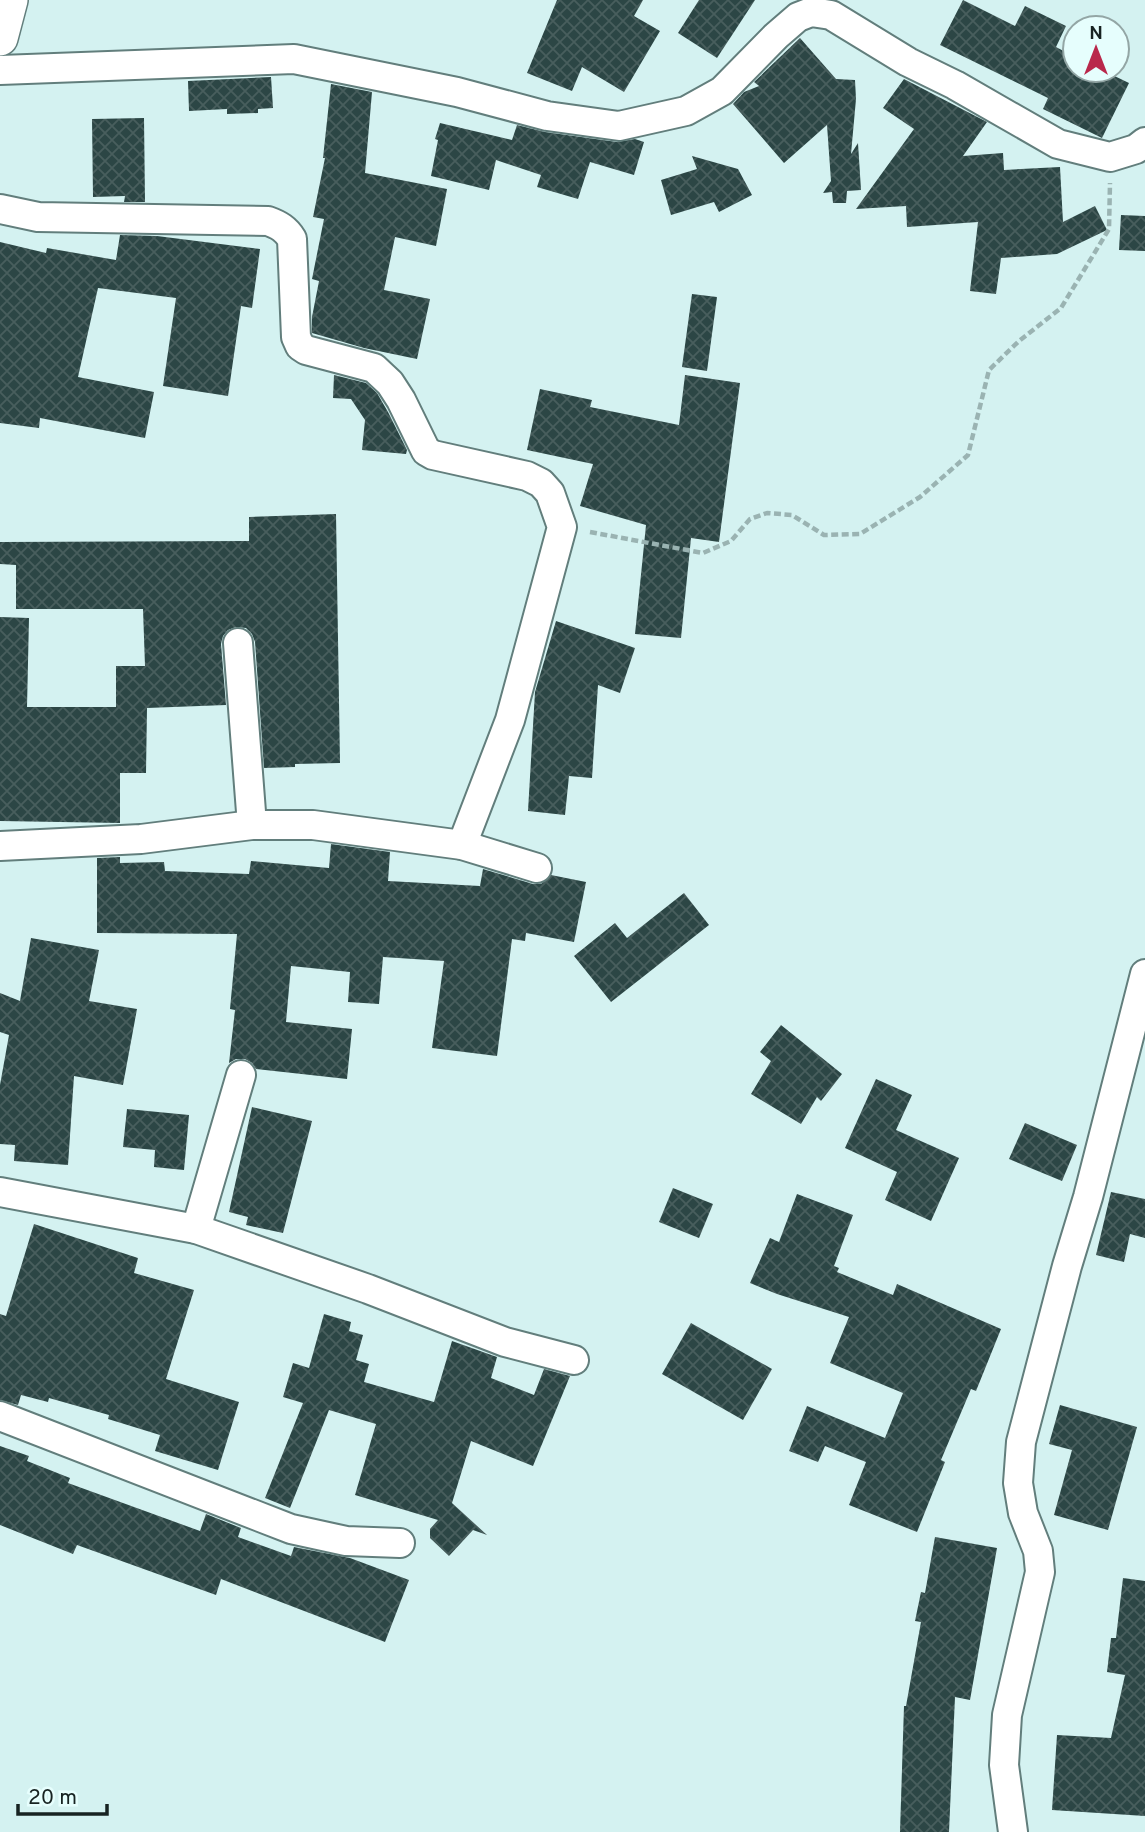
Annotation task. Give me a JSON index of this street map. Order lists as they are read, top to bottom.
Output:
{
  "scale_bar": "20 m",
  "north": "top"
}
